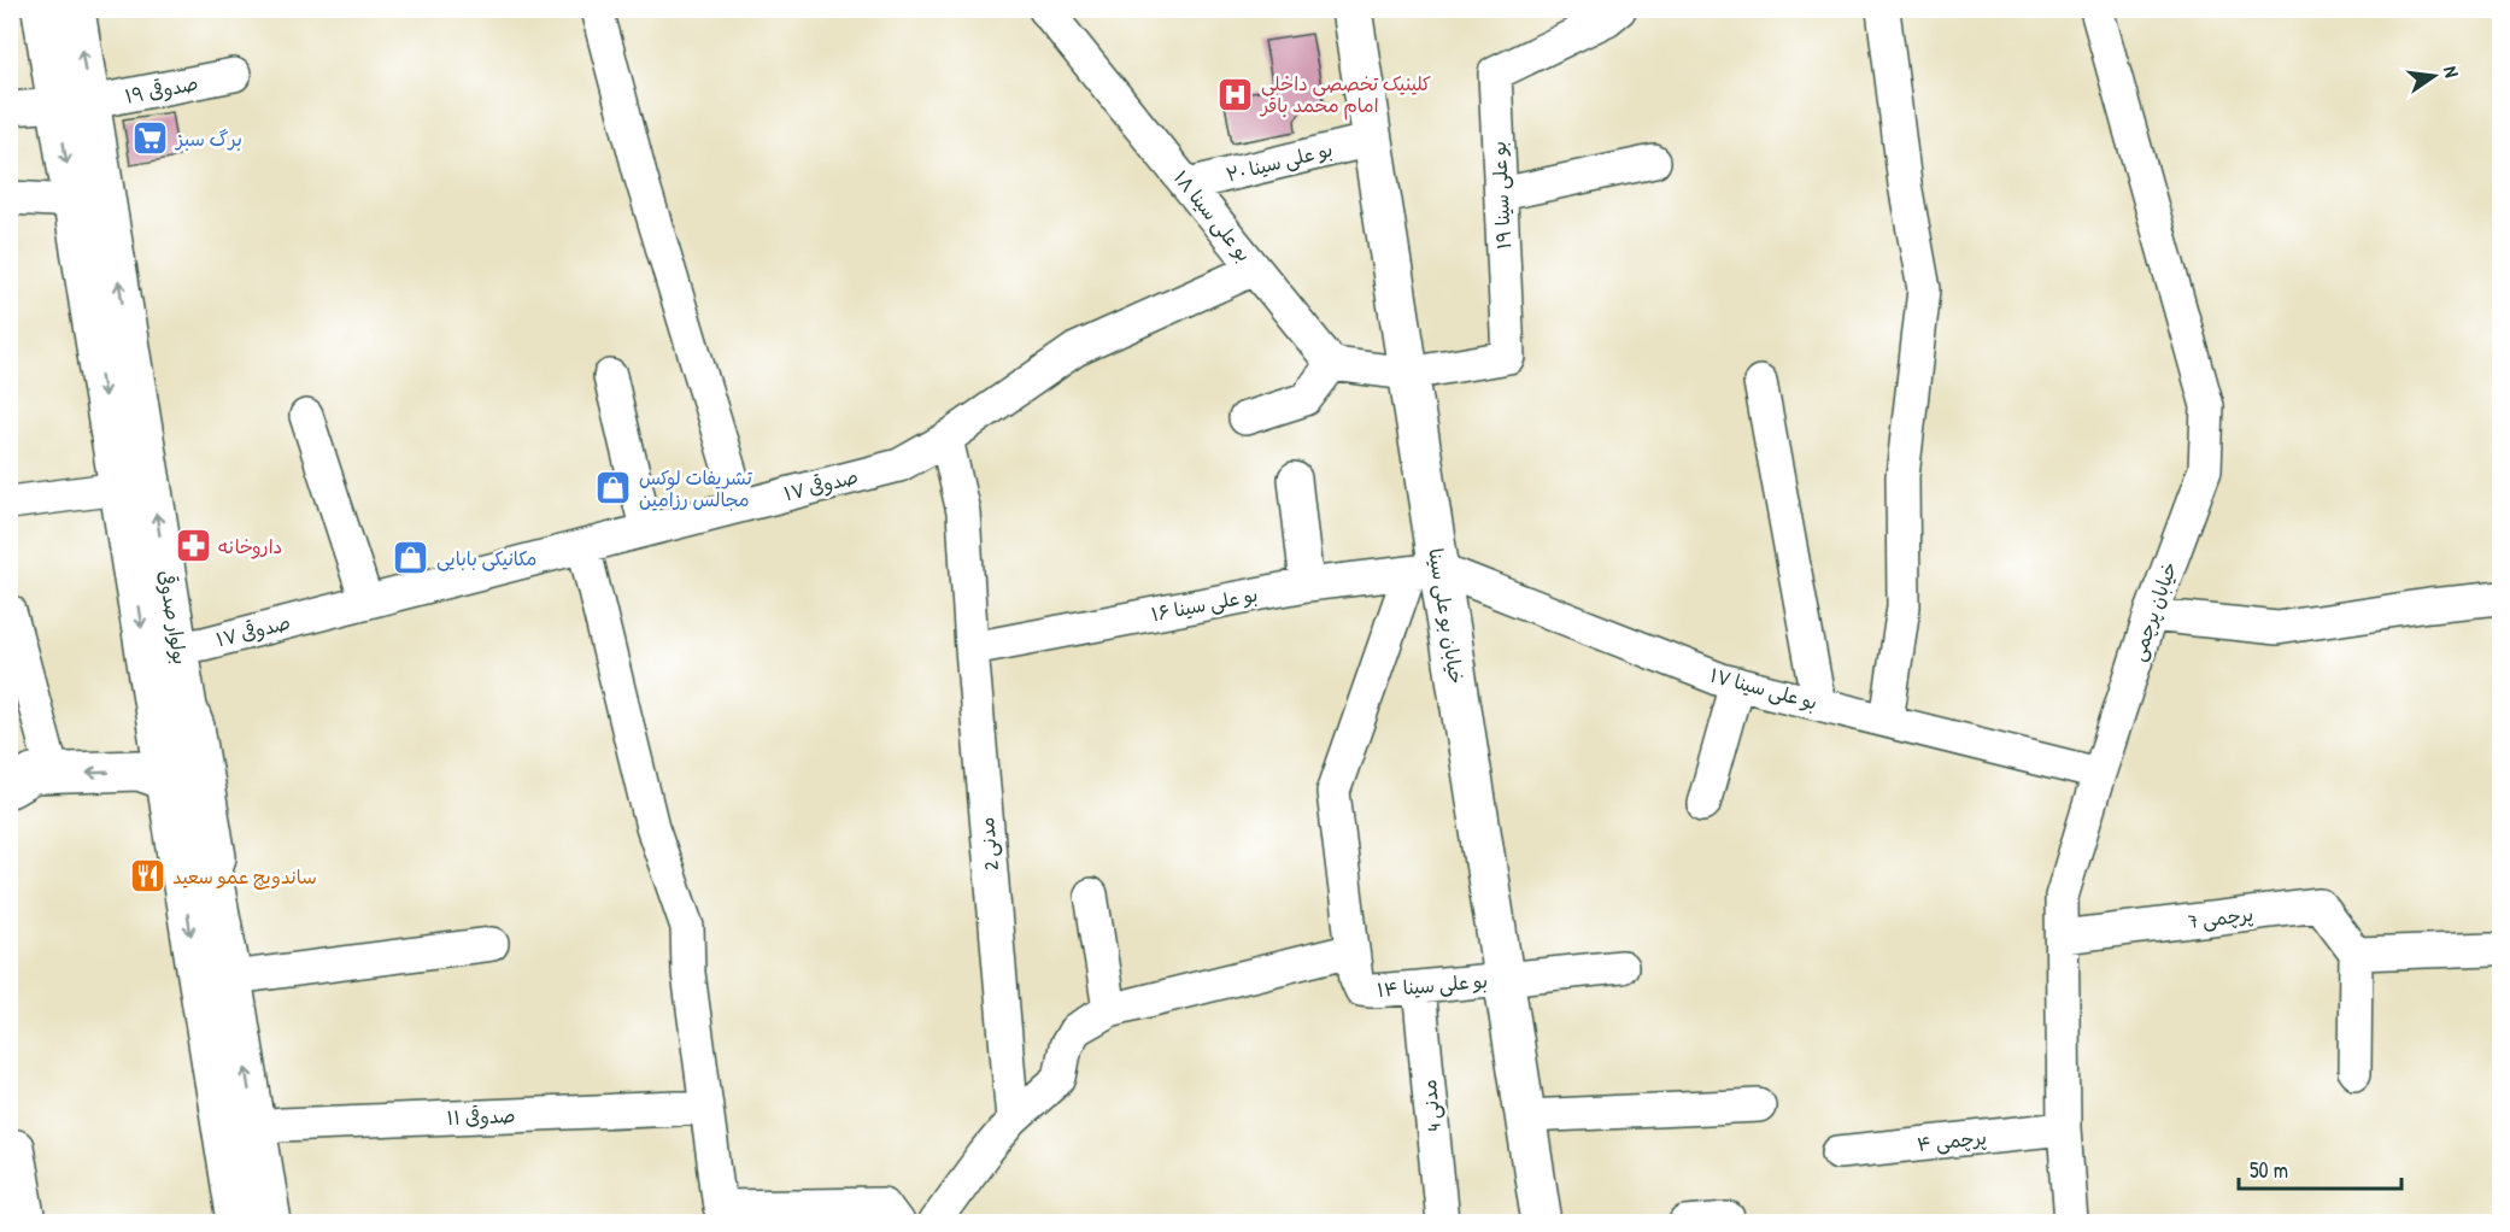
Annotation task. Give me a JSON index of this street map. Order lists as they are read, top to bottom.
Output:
{
  "streets": {
    "main road": ["خیابان بو علی سینا", "بولوار صدوقی"],
    "street": [
      "صدوقی ۱۹",
      "بو علی سینا ۲۰",
      "بو علی سینا ۱۹",
      "بو علی سینا ۱۸",
      "صدوقی ۱۷",
      "بو علی سینا ۱۶",
      "خیابان پرچمی",
      "بو علی سینا ۱۷",
      "مدنی 2",
      "پرچمی 7",
      "بو علی سینا ۱۴",
      "مدنی 4",
      "صدوقی ۱۱",
      "پرچمی ۴"
    ]
  },
  "crossings": [
    ["صدوقی ۱۹", "بولوار صدوقی"],
    ["بو علی سینا ۲۰", "بو علی سینا ۱۸"],
    ["بو علی سینا ۲۰", "خیابان بو علی سینا"],
    ["بو علی سینا ۱۹", "خیابان بو علی سینا"],
    ["بو علی سینا ۱۸", "صدوقی ۱۷"],
    ["صدوقی ۱۷", "بولوار صدوقی"],
    ["صدوقی ۱۷", "مدنی 2"],
    ["بو علی سینا ۱۶", "خیابان بو علی سینا"],
    ["بو علی سینا ۱۶", "بو علی سینا ۱۷"],
    ["بو علی سینا ۱۶", "مدنی 2"],
    ["خیابان پرچمی", "بو علی سینا ۱۷"],
    ["خیابان پرچمی", "پرچمی 7"],
    ["خیابان پرچمی", "پرچمی ۴"],
    ["خیابان بو علی سینا", "بو علی سینا ۱۷"],
    ["خیابان بو علی سینا", "بو علی سینا ۱۴"],
    ["بولوار صدوقی", "صدوقی ۱۱"],
    ["بو علی سینا ۱۴", "مدنی 4"]
  ],
  "places": {
    "hospital": ["کلینیک تخصصی داخلی امام محمد باقر"],
    "supermarket": ["برگ سبز"],
    "shop": ["تشریفات لوکس مجالس رزامین", "مکانیکی بابایی"],
    "pharmacy": ["داروخانه"],
    "restaurant": ["ساندویچ عمو سعید"]
  },
  "scale_bar": "50 m",
  "north": "right"
}
